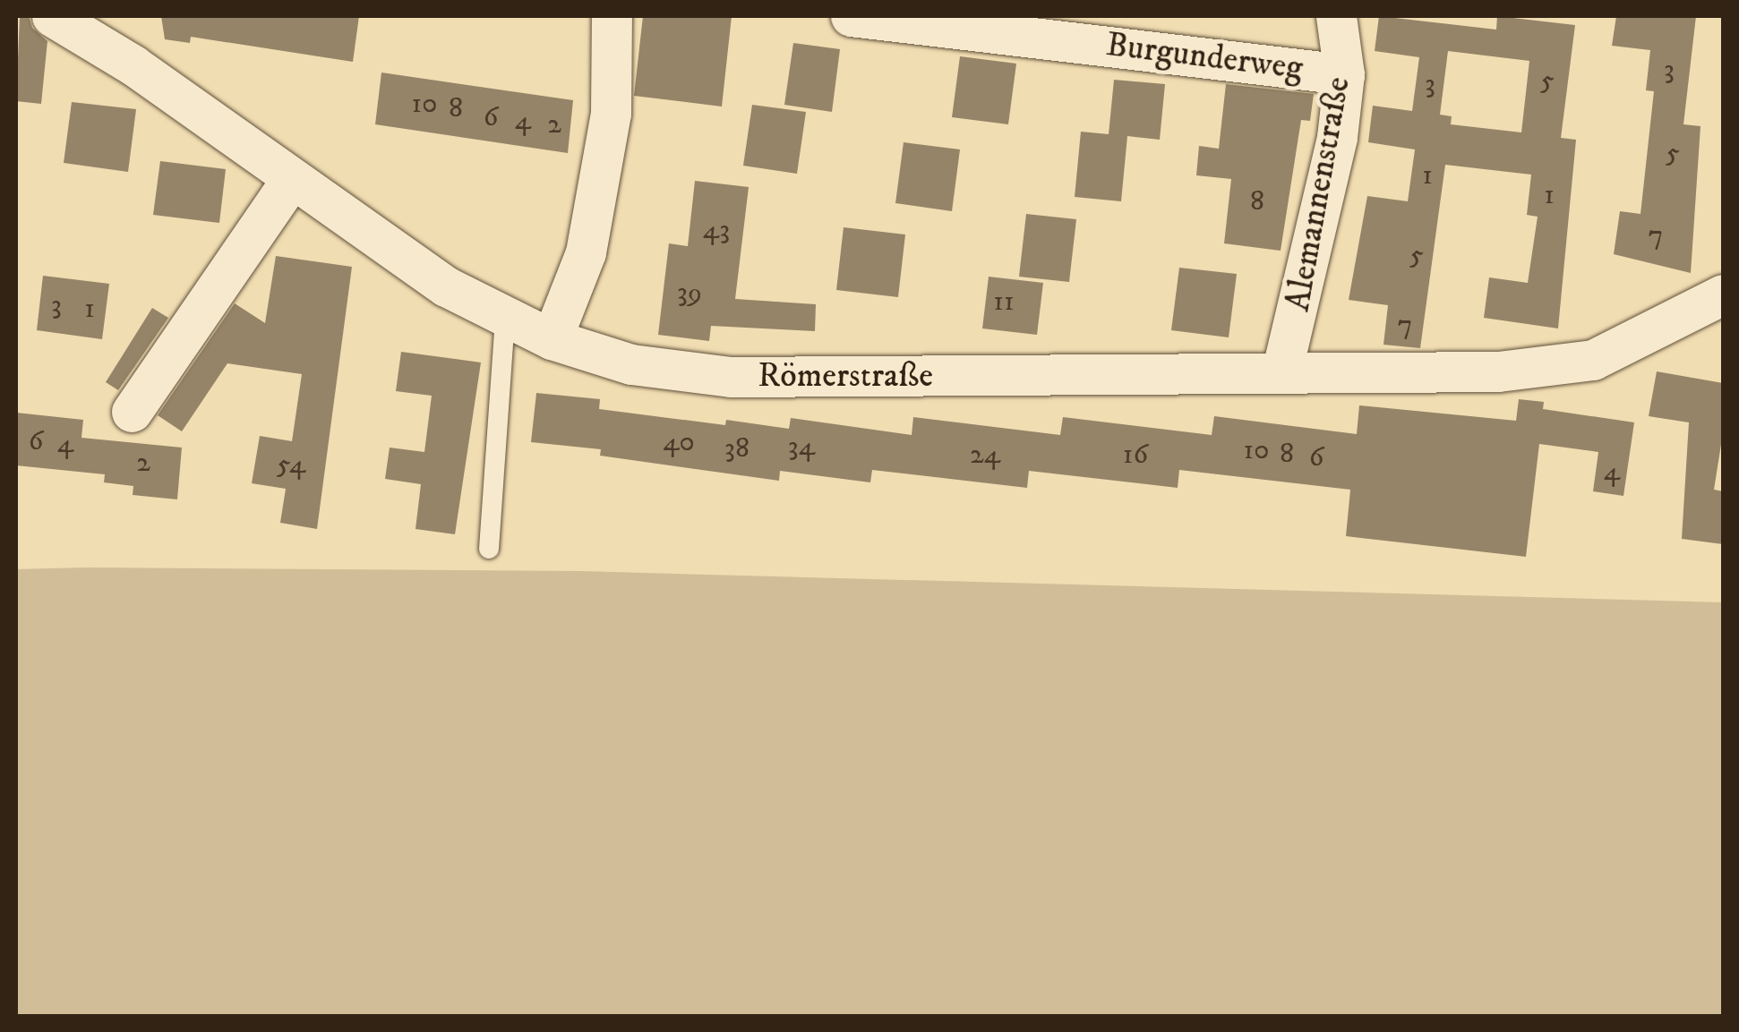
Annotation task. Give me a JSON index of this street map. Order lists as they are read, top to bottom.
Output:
{
  "streets": {
    "street": ["Burgunderweg", "Alemannenstraße", "Römerstraße"]
  },
  "crossings": [
    ["Burgunderweg", "Alemannenstraße"],
    ["Alemannenstraße", "Römerstraße"]
  ],
  "house_numbers": [
    "3",
    "5",
    "3",
    "10",
    "8",
    "6",
    "4",
    "2",
    "5",
    "1",
    "1",
    "8",
    "43",
    "7",
    "5",
    "39",
    "11",
    "3",
    "1",
    "7",
    "6",
    "40",
    "4",
    "34",
    "38",
    "10",
    "8",
    "24",
    "16",
    "6",
    "2",
    "54",
    "4"
  ]
}
